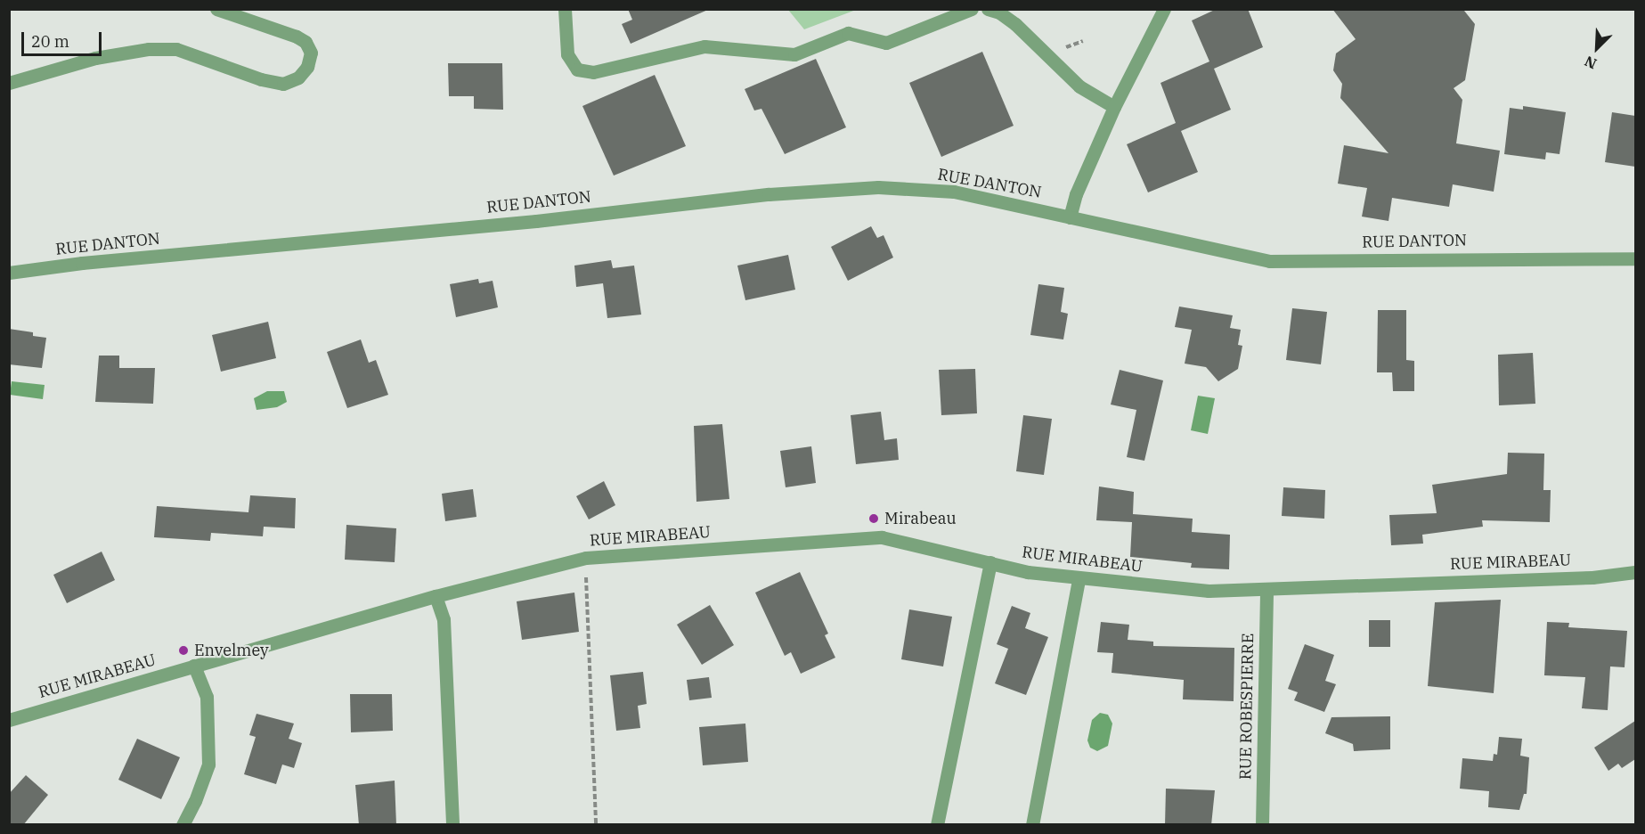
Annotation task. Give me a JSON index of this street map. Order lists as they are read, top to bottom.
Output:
{
  "streets": {
    "street": ["RUE DANTON", "RUE MIRABEAU", "RUE ROBESPIERRE"]
  },
  "crossings": [
    ["RUE MIRABEAU", "RUE ROBESPIERRE"]
  ],
  "places": ["Mirabeau", "Envelmey"],
  "scale_bar": "20 m",
  "north": "bottom left"
}
